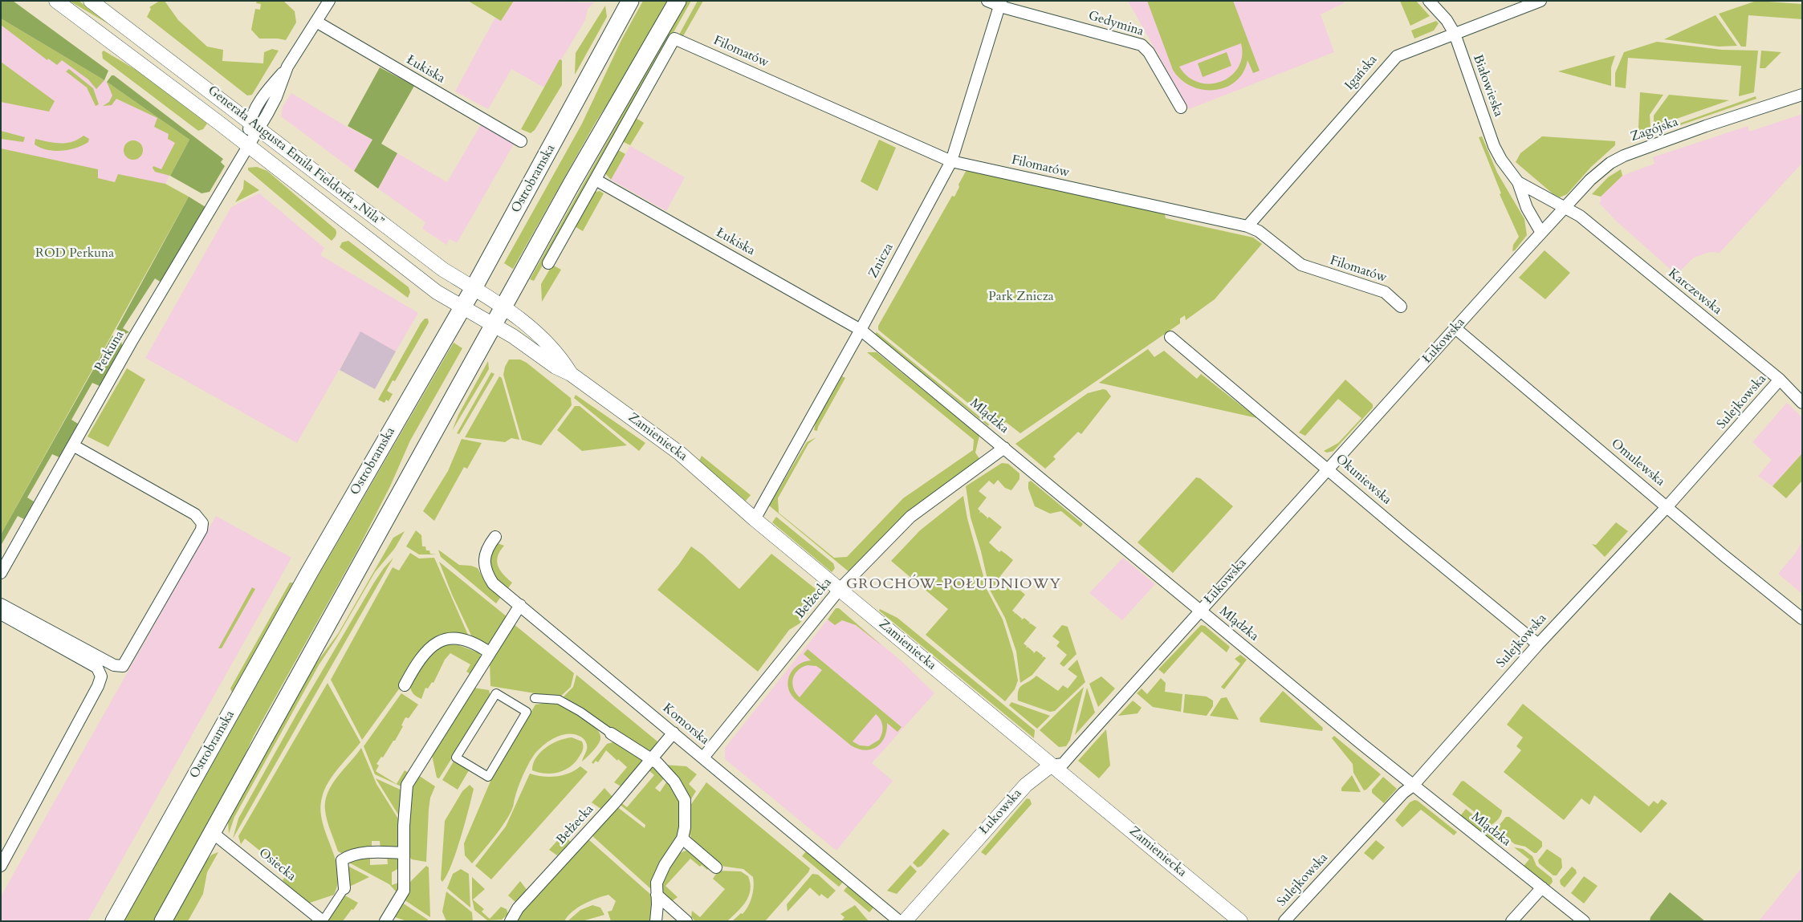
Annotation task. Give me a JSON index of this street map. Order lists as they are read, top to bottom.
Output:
{
  "streets": {
    "main road": ["Ostrobramska"],
    "street": [
      "Gedymina",
      "Filomatów",
      "Łukiska",
      "Igańska",
      "Białowieska",
      "Zagójska",
      "Generała Augusta Emila Fieldorfa „Nila”",
      "Znicza",
      "Karczewska",
      "Łukowska",
      "Perkuna",
      "Sulejkowska",
      "Mlądzka",
      "Zamieniecka",
      "Omulewska",
      "Okuniewska",
      "Bełżecka",
      "Komorska",
      "Osiecka"
    ]
  },
  "crossings": [
    ["Gedymina", "Znicza"],
    ["Filomatów", "Łukiska"],
    ["Filomatów", "Igańska"],
    ["Filomatów", "Znicza"],
    ["Łukiska", "Znicza"],
    ["Łukiska", "Perkuna"],
    ["Łukiska", "Mlądzka"],
    ["Igańska", "Białowieska"],
    ["Białowieska", "Zagójska"],
    ["Białowieska", "Karczewska"],
    ["Białowieska", "Łukowska"],
    ["Zagójska", "Karczewska"],
    ["Zagójska", "Łukowska"],
    ["Generała Augusta Emila Fieldorfa „Nila”", "Ostrobramska"],
    ["Generała Augusta Emila Fieldorfa „Nila”", "Perkuna"],
    ["Generała Augusta Emila Fieldorfa „Nila”", "Zamieniecka"],
    ["Ostrobramska", "Zamieniecka"],
    ["Znicza", "Mlądzka"],
    ["Znicza", "Zamieniecka"],
    ["Karczewska", "Sulejkowska"],
    ["Łukowska", "Mlądzka"],
    ["Łukowska", "Zamieniecka"],
    ["Łukowska", "Omulewska"],
    ["Łukowska", "Okuniewska"],
    ["Sulejkowska", "Mlądzka"],
    ["Sulejkowska", "Omulewska"],
    ["Sulejkowska", "Okuniewska"],
    ["Mlądzka", "Bełżecka"],
    ["Zamieniecka", "Bełżecka"],
    ["Bełżecka", "Komorska"]
  ],
  "districts": ["GROCHÓW-POŁUDNIOWY"],
  "parks": ["ROD Perkuna", "Park Znicza"]
}
